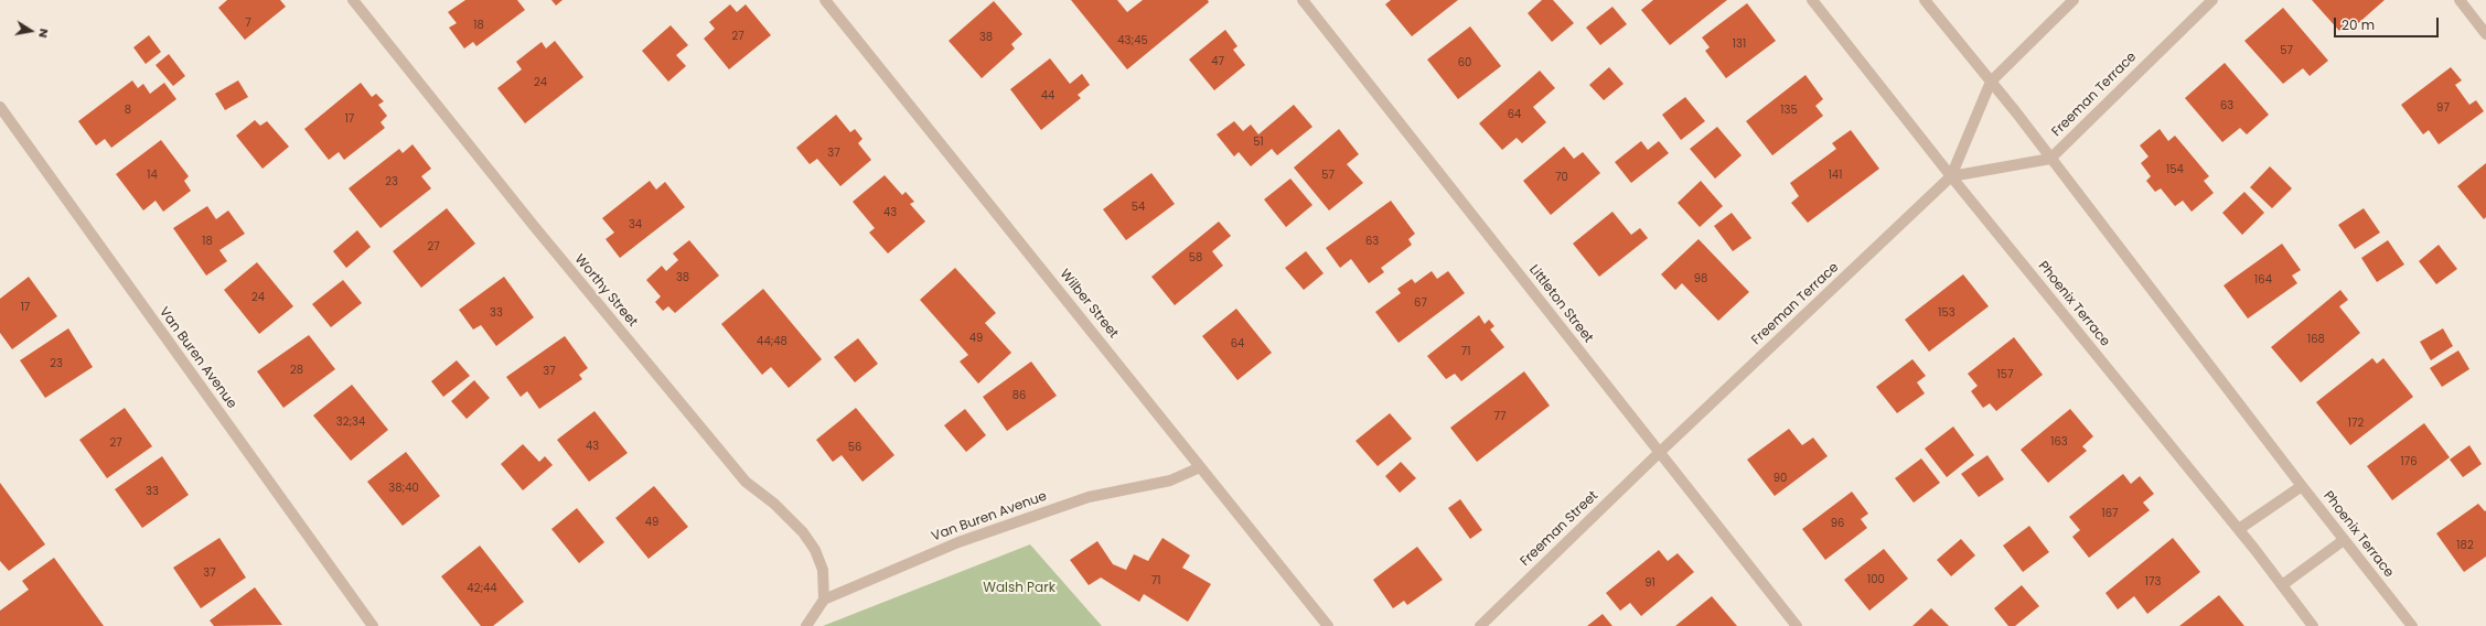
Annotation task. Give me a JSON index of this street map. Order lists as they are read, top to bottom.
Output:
{
  "streets": {
    "street": [
      "Freeman Terrace",
      "Worthy Street",
      "Wilber Street",
      "Littleton Street",
      "Phoenix Terrace",
      "Van Buren Avenue",
      "Freeman Street"
    ]
  },
  "crossings": [
    ["Freeman Terrace", "Littleton Street"],
    ["Freeman Terrace", "Phoenix Terrace"],
    ["Freeman Terrace", "Freeman Street"],
    ["Worthy Street", "Van Buren Avenue"],
    ["Wilber Street", "Van Buren Avenue"],
    ["Littleton Street", "Freeman Street"]
  ],
  "parks": ["Walsh Park"],
  "house_numbers": [
    "7",
    "18",
    "27",
    "38",
    "43;45",
    "131",
    "57",
    "47",
    "60",
    "24",
    "44",
    "63",
    "97",
    "8",
    "135",
    "64",
    "17",
    "51",
    "37",
    "154",
    "14",
    "57",
    "141",
    "70",
    "23",
    "54",
    "43",
    "34",
    "18",
    "63",
    "27",
    "58",
    "38",
    "98",
    "164",
    "24",
    "67",
    "17",
    "33",
    "153",
    "49",
    "168",
    "44;48",
    "64",
    "71",
    "23",
    "28",
    "37",
    "157",
    "86",
    "77",
    "32;34",
    "172",
    "163",
    "27",
    "43",
    "56",
    "176",
    "90",
    "38;40",
    "33",
    "167",
    "49",
    "96",
    "182",
    "37",
    "100",
    "71",
    "173",
    "91",
    "42;44"
  ],
  "scale_bar": "20 m",
  "north": "right"
}
